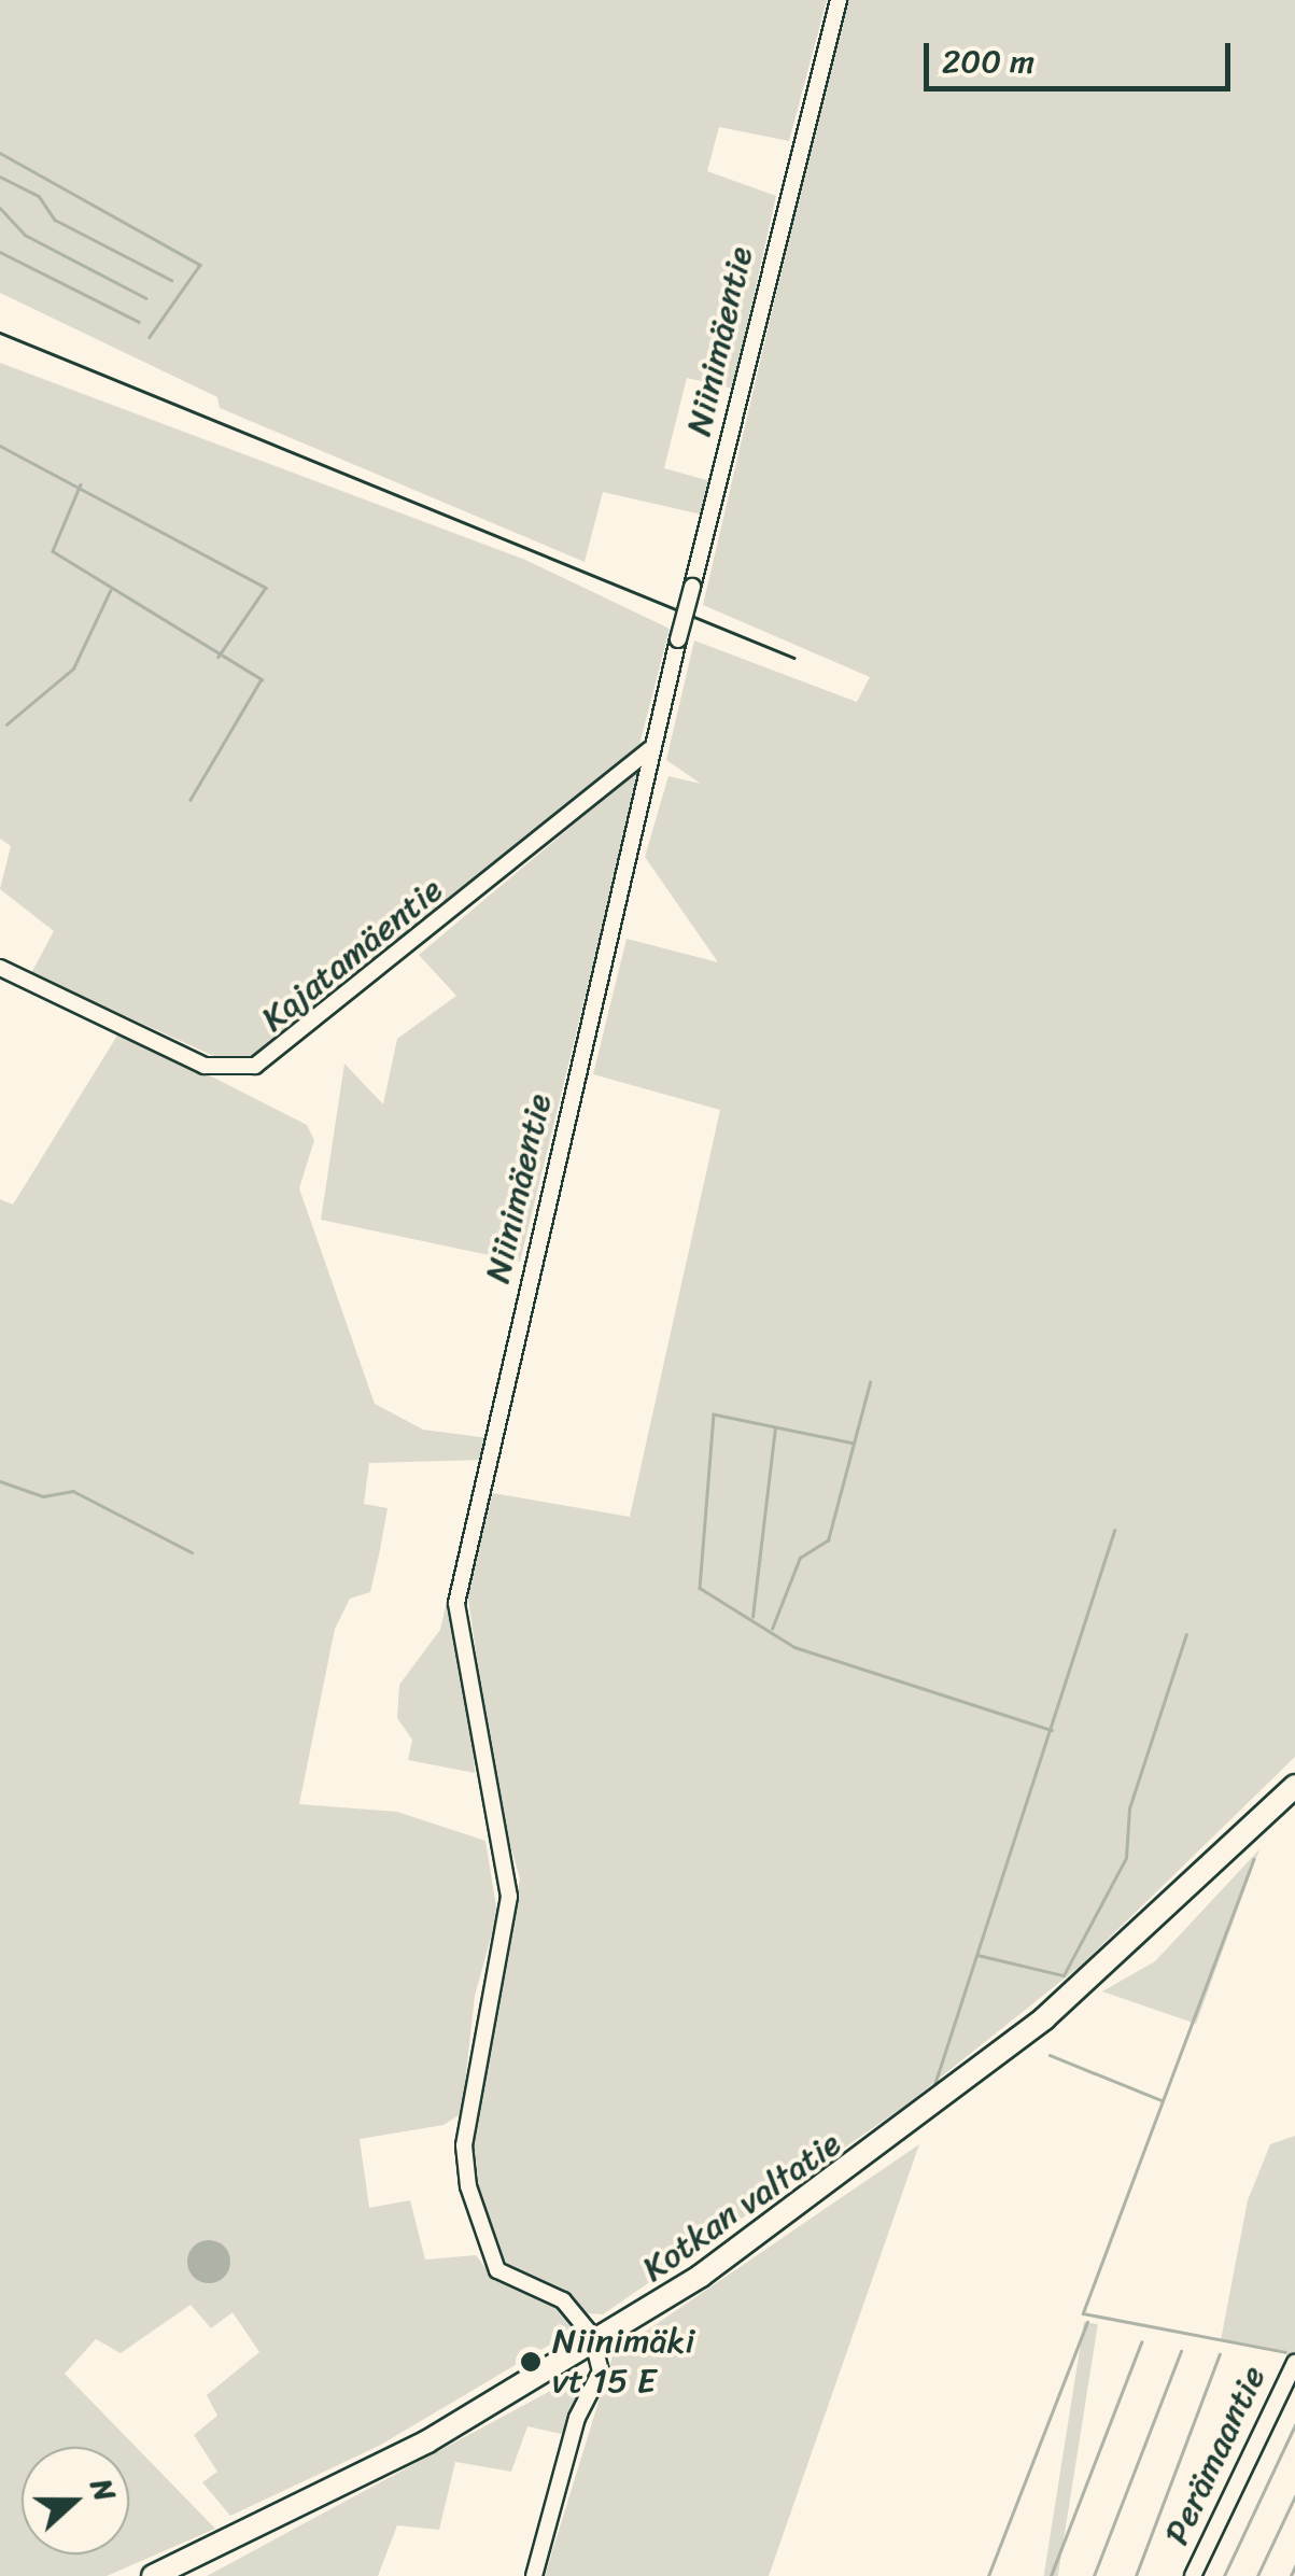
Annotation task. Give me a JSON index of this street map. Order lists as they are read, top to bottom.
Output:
{
  "streets": {
    "highway": ["Kotkan valtatie"],
    "street": ["Niinimäentie", "Kajatamäentie", "Perämaantie"]
  },
  "crossings": [
    ["Niinimäentie", "Kajatamäentie"],
    ["Niinimäentie", "Kotkan valtatie"]
  ],
  "places": ["Niinimäki vt 15 E"],
  "scale_bar": "200 m",
  "north": "right"
}
